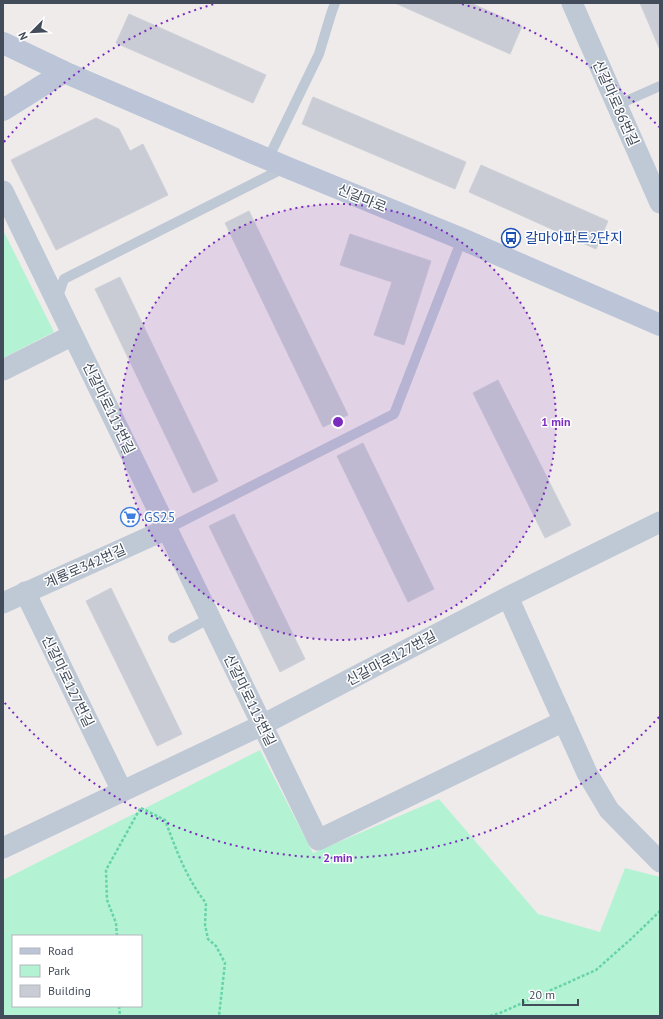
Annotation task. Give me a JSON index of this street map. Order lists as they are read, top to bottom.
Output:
{
  "streets": {
    "street": [
      "신갈마로86번길",
      "신갈마로",
      "신갈마로113번길",
      "계룡로342번길",
      "신갈마로127번길"
    ]
  },
  "crossings": [
    ["신갈마로113번길", "계룡로342번길"],
    ["신갈마로113번길", "신갈마로127번길"],
    ["계룡로342번길", "신갈마로127번길"]
  ],
  "places": {
    "bus stop": ["갈마아파트2단지"],
    "supermarket": ["GS25"]
  },
  "legend": ["Road", "Park", "Building"],
  "scale_bar": "20 m",
  "north": "bottom left",
  "rings": ["1 min", "2 min"]
}
